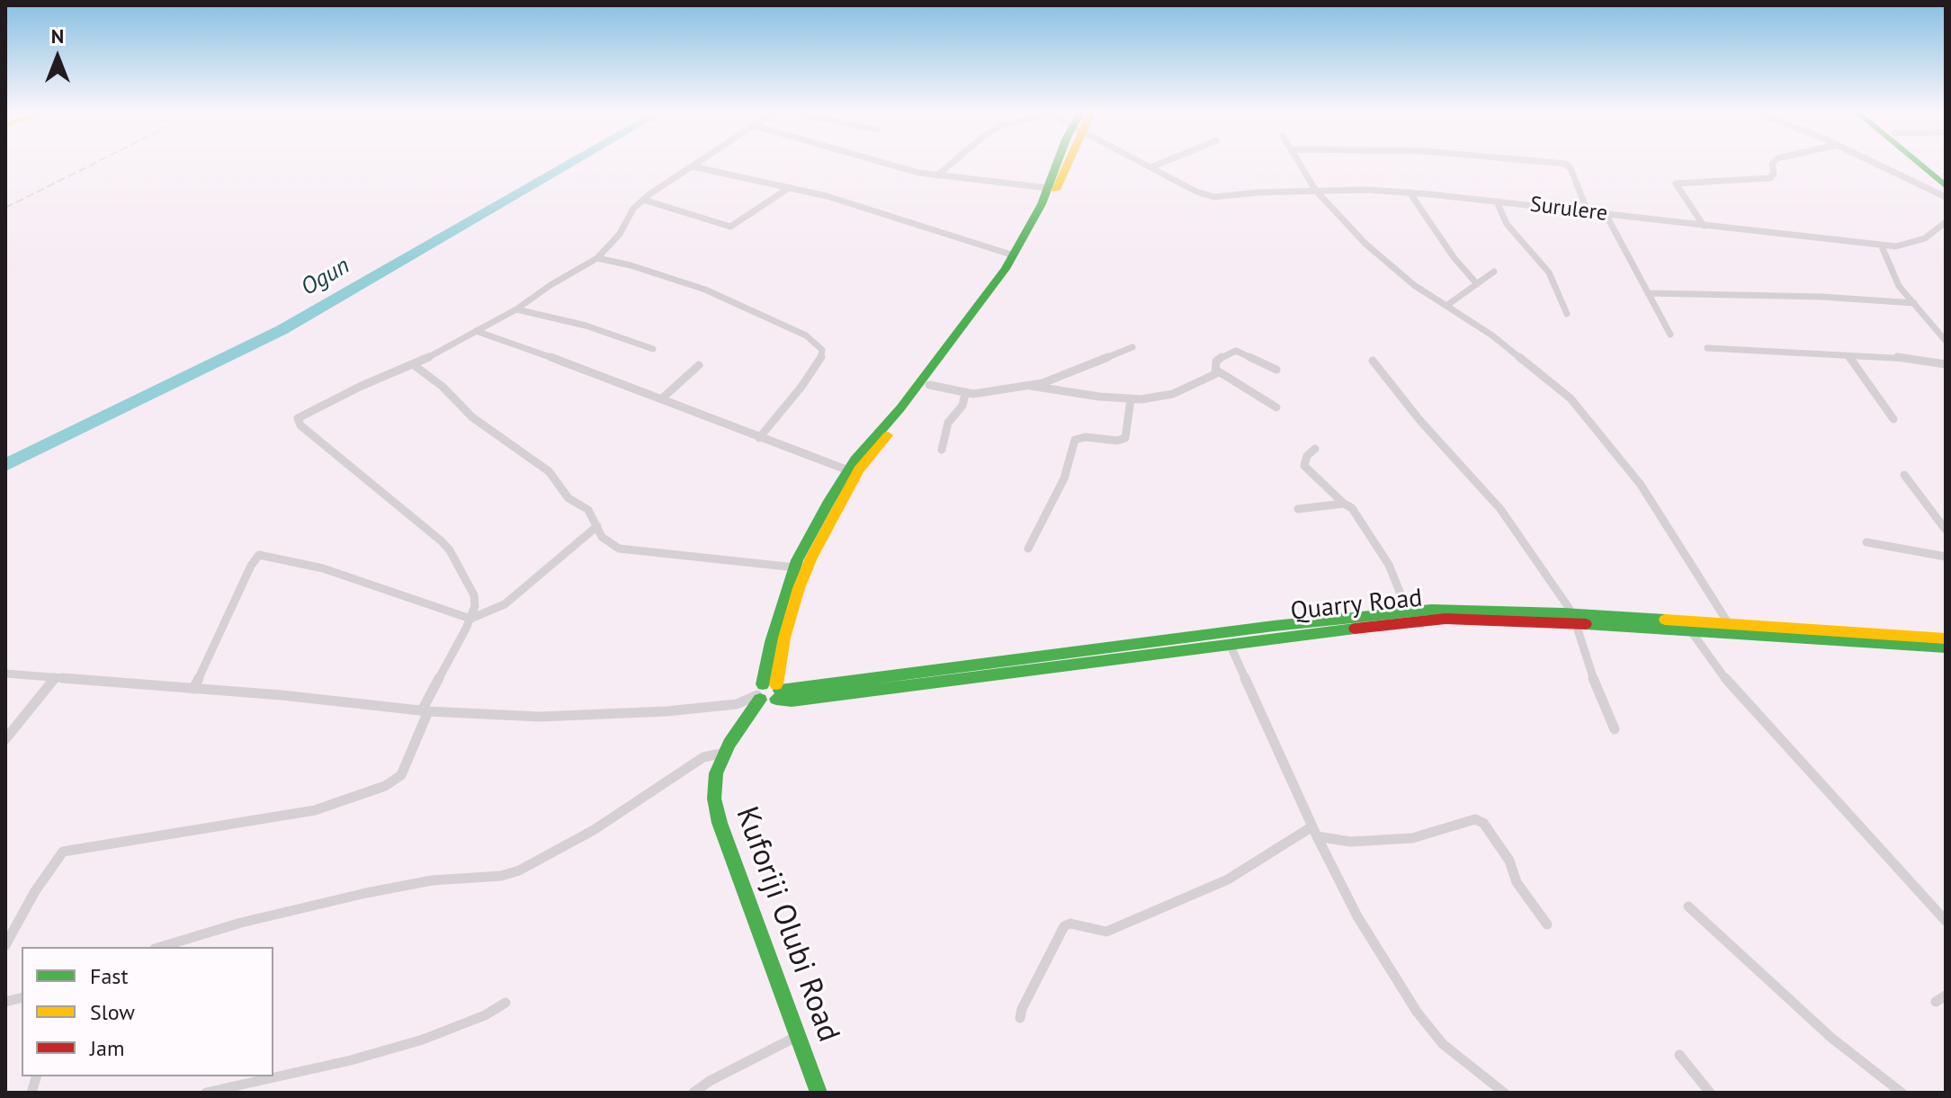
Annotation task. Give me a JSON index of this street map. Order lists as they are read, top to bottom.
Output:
{
  "streets": {
    "main road": ["Quarry Road", "Kuforiji Olubi Road"],
    "street": ["Surulere"]
  },
  "crossings": [
    ["Quarry Road", "Kuforiji Olubi Road"]
  ],
  "water": ["Ogun"],
  "legend": ["Fast", "Slow", "Jam"],
  "north": "top"
}
